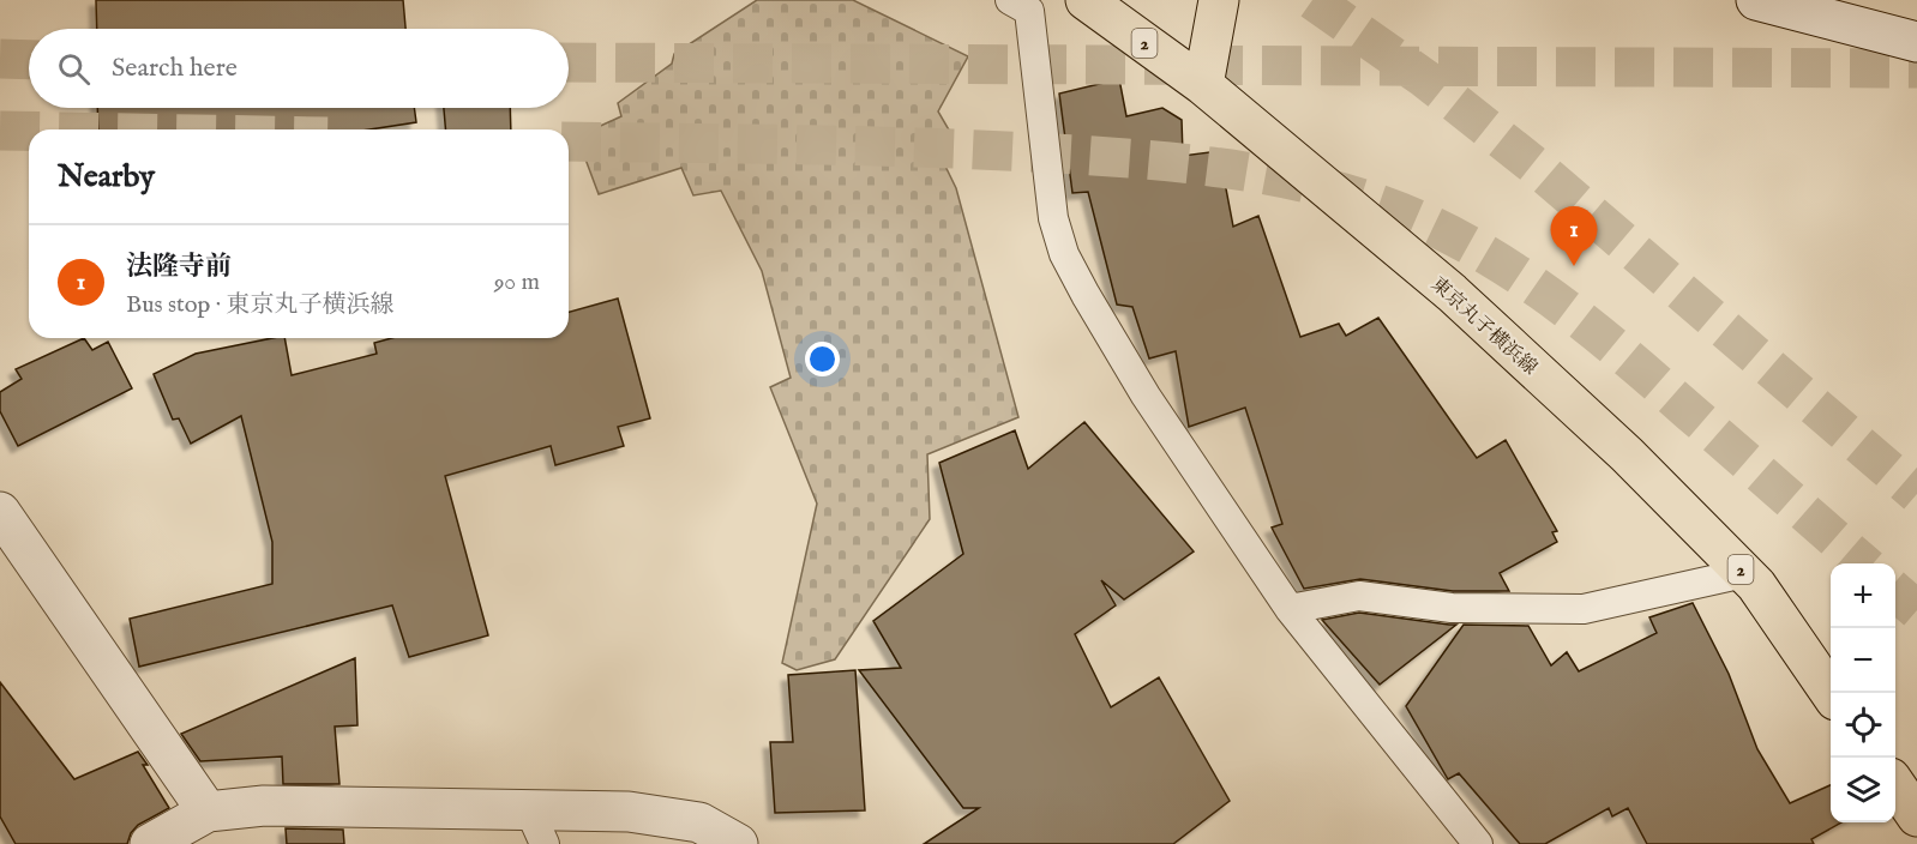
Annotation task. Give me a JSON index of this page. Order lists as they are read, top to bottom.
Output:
{
  "streets": {
    "main road": ["2", "東京丸子横浜線"]
  },
  "page": {
    "search": "Search here",
    "heading": "Nearby",
    "pins": "1",
    "list": [
      {
        "mark": "1",
        "name": "法隆寺前",
        "note": "Bus stop · 東京丸子横浜線",
        "value": "90 m"
      }
    ],
    "map_buttons": ["+", "−"]
  }
}
